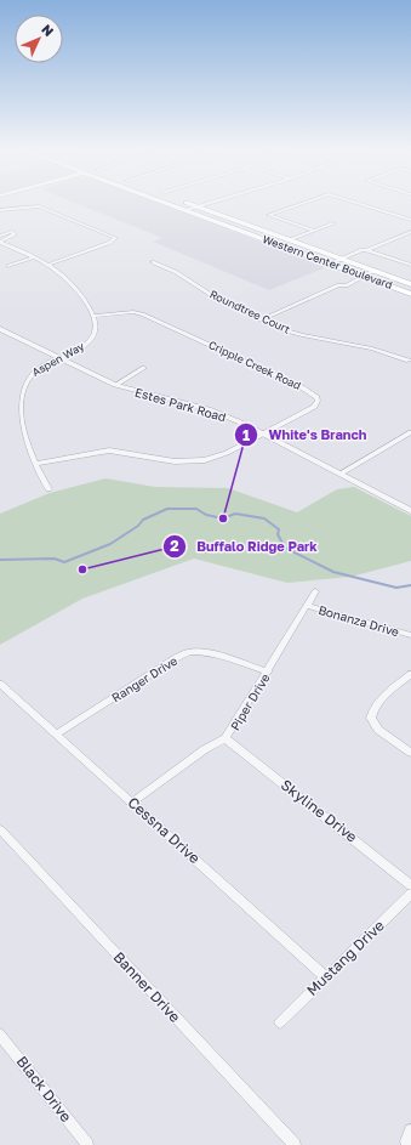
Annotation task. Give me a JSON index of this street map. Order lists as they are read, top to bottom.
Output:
{
  "streets": {
    "main road": ["Western Center Boulevard"],
    "street": [
      "Roundtree Court",
      "Aspen Way",
      "Cripple Creek Road",
      "Estes Park Road",
      "Bonanza Drive",
      "Ranger Drive",
      "Piper Drive",
      "Skyline Drive",
      "Cessna Drive",
      "Mustang Drive",
      "Banner Drive",
      "Black Drive"
    ]
  },
  "crossings": [
    ["Aspen Way", "Cripple Creek Road"],
    ["Aspen Way", "Estes Park Road"],
    ["Cripple Creek Road", "Estes Park Road"],
    ["Bonanza Drive", "Piper Drive"],
    ["Ranger Drive", "Piper Drive"],
    ["Ranger Drive", "Cessna Drive"],
    ["Piper Drive", "Skyline Drive"],
    ["Piper Drive", "Cessna Drive"],
    ["Cessna Drive", "Mustang Drive"]
  ],
  "places": ["White's Branch", "Buffalo Ridge Park"],
  "north": "top right"
}
